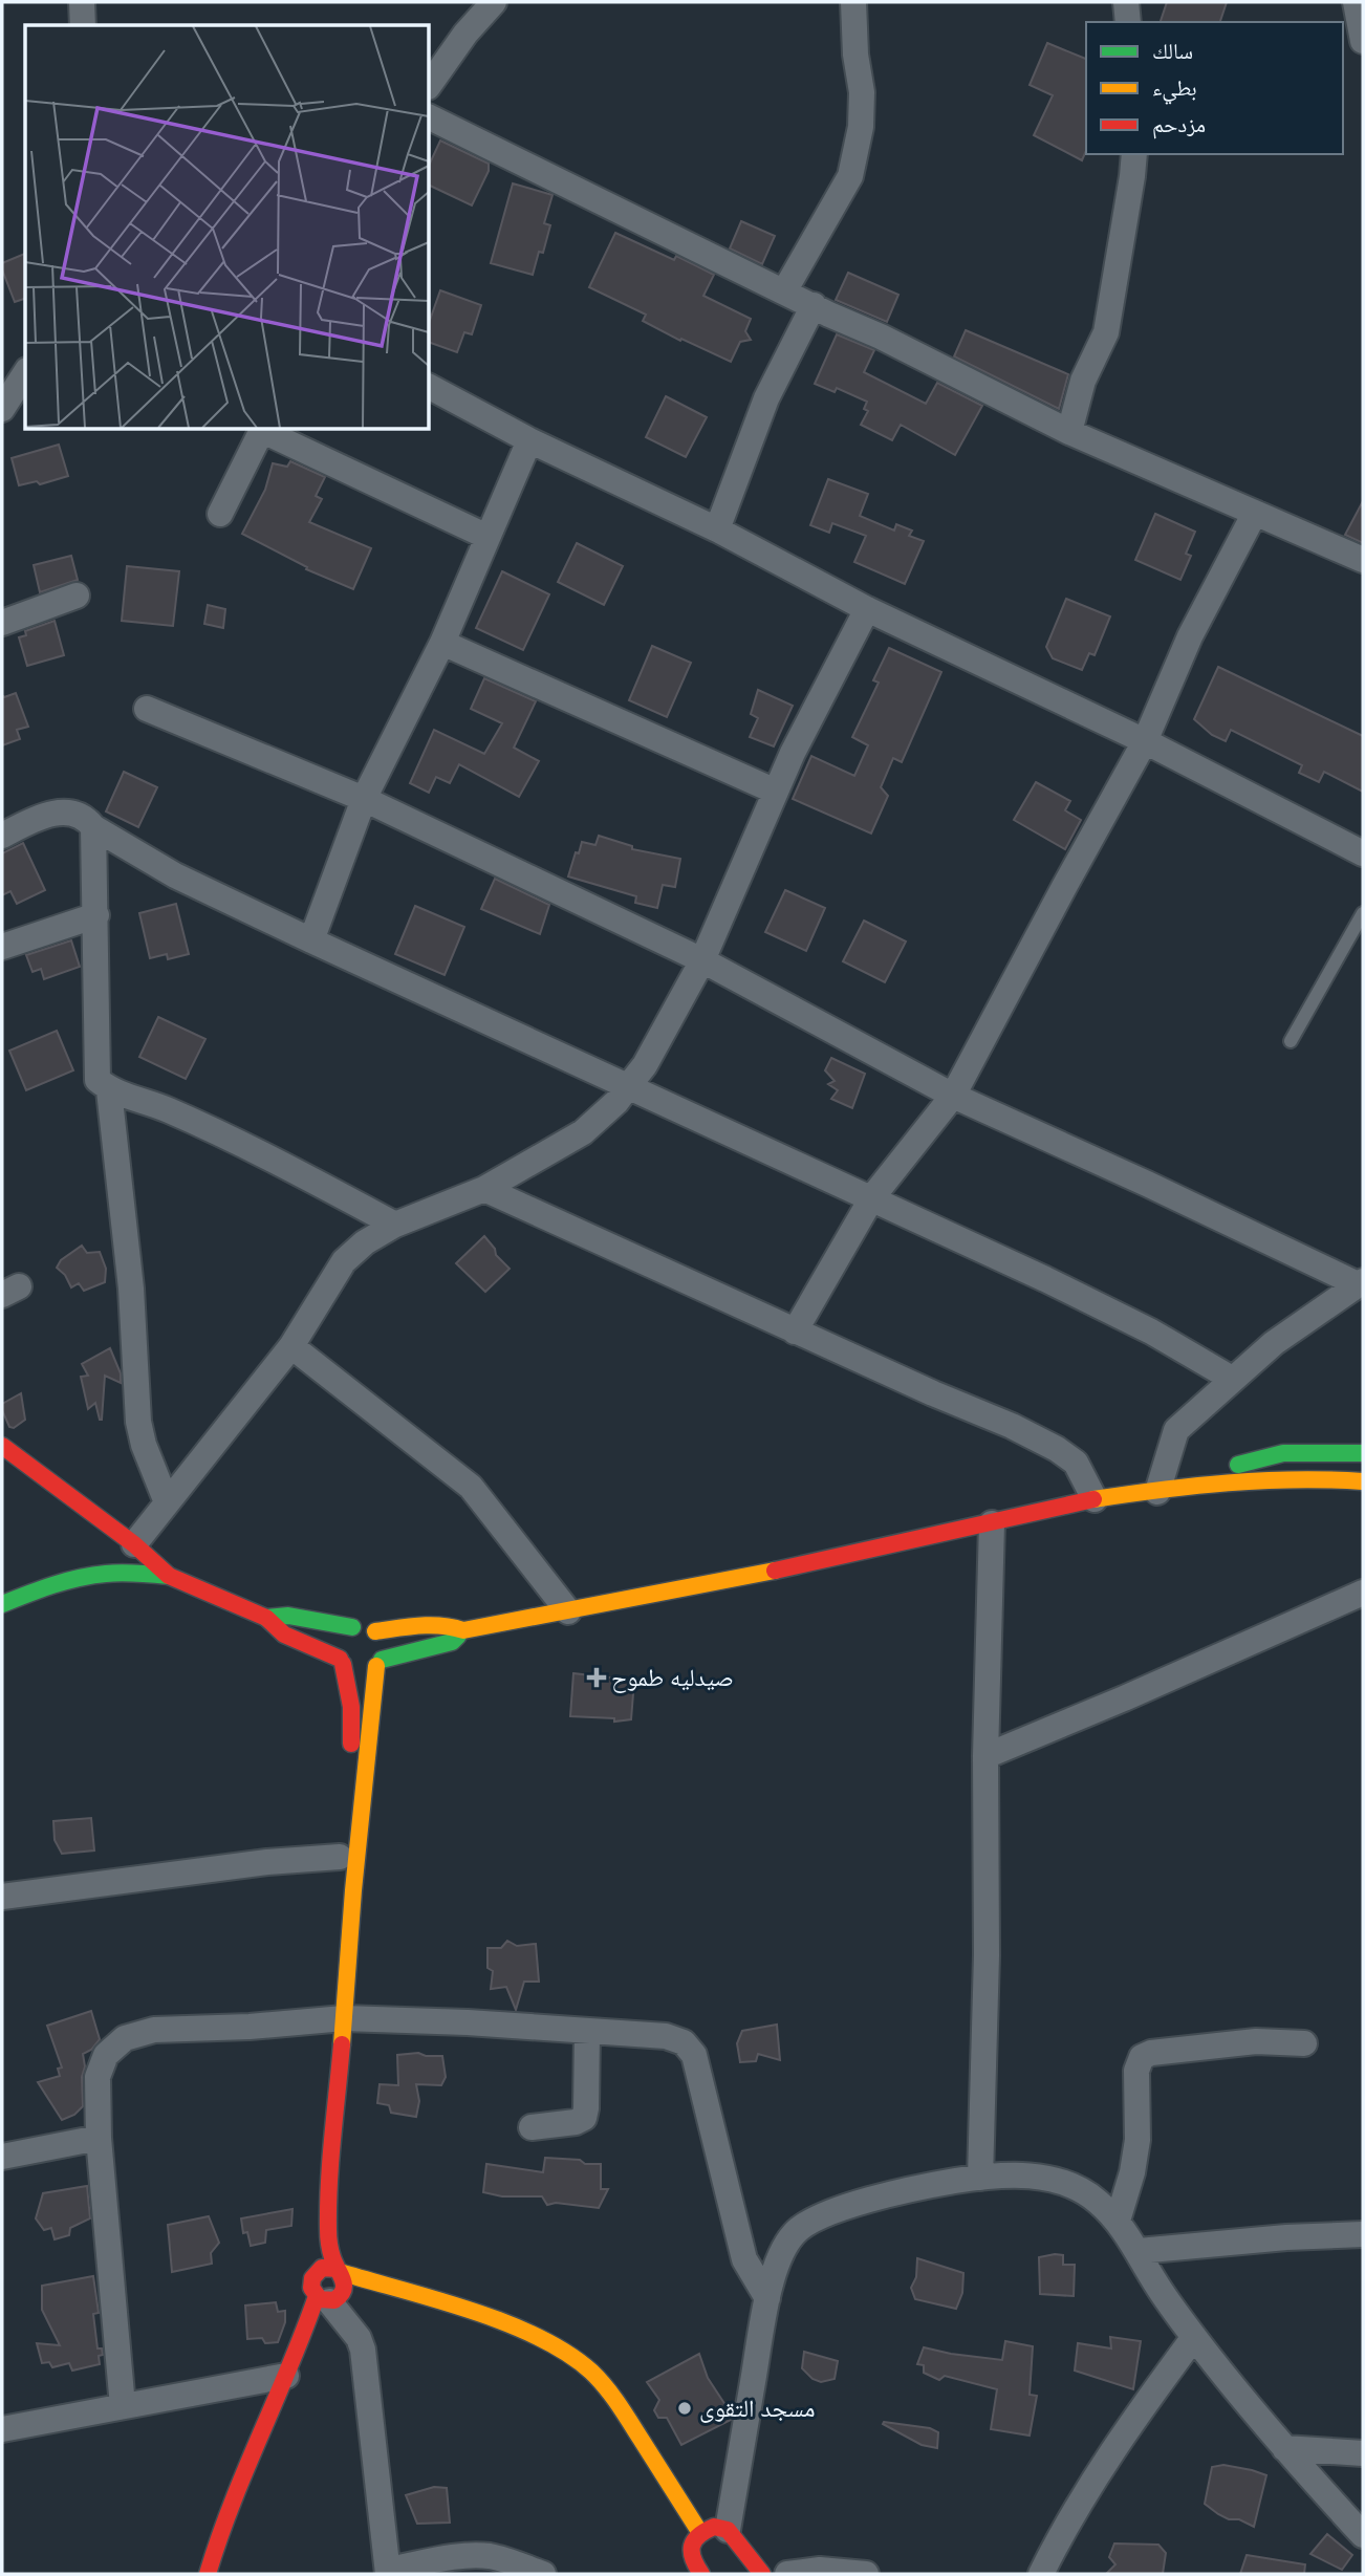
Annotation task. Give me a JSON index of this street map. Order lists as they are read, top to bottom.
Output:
{
  "places": {
    "health": ["صيدليه طموح"],
    "other": ["مسجد التقوى"]
  },
  "legend": ["سالك", "بطيء", "مزدحم"]
}
